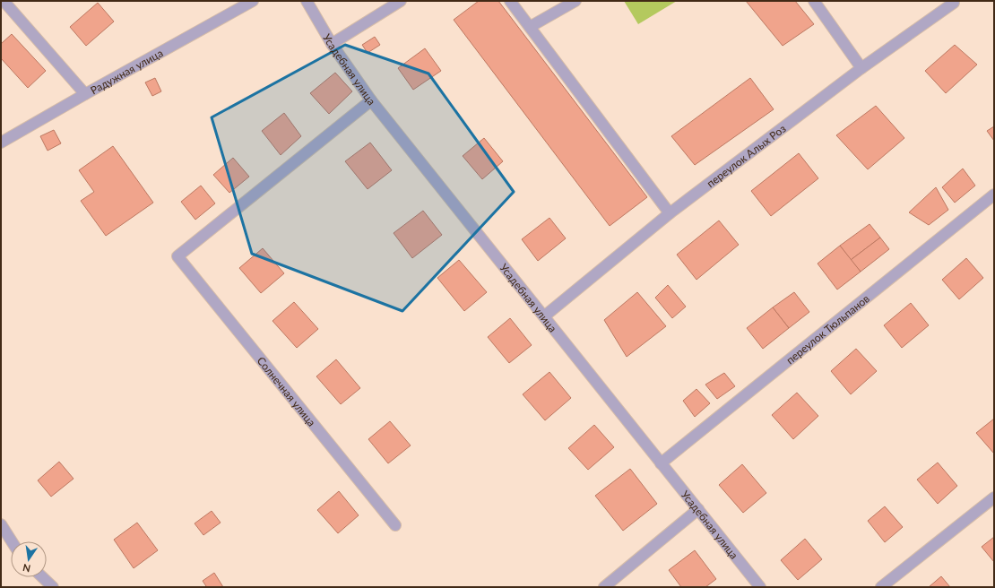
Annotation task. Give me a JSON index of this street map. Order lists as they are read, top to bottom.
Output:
{
  "streets": {
    "street": [
      "Усадебная улица",
      "Радужная улица",
      "переулок Алых Роз",
      "переулок Тюльпанов",
      "Солнечная улица"
    ]
  },
  "crossings": [
    ["Усадебная улица", "переулок Алых Роз"],
    ["Усадебная улица", "переулок Тюльпанов"],
    ["Усадебная улица", "Солнечная улица"]
  ],
  "north": "bottom"
}
